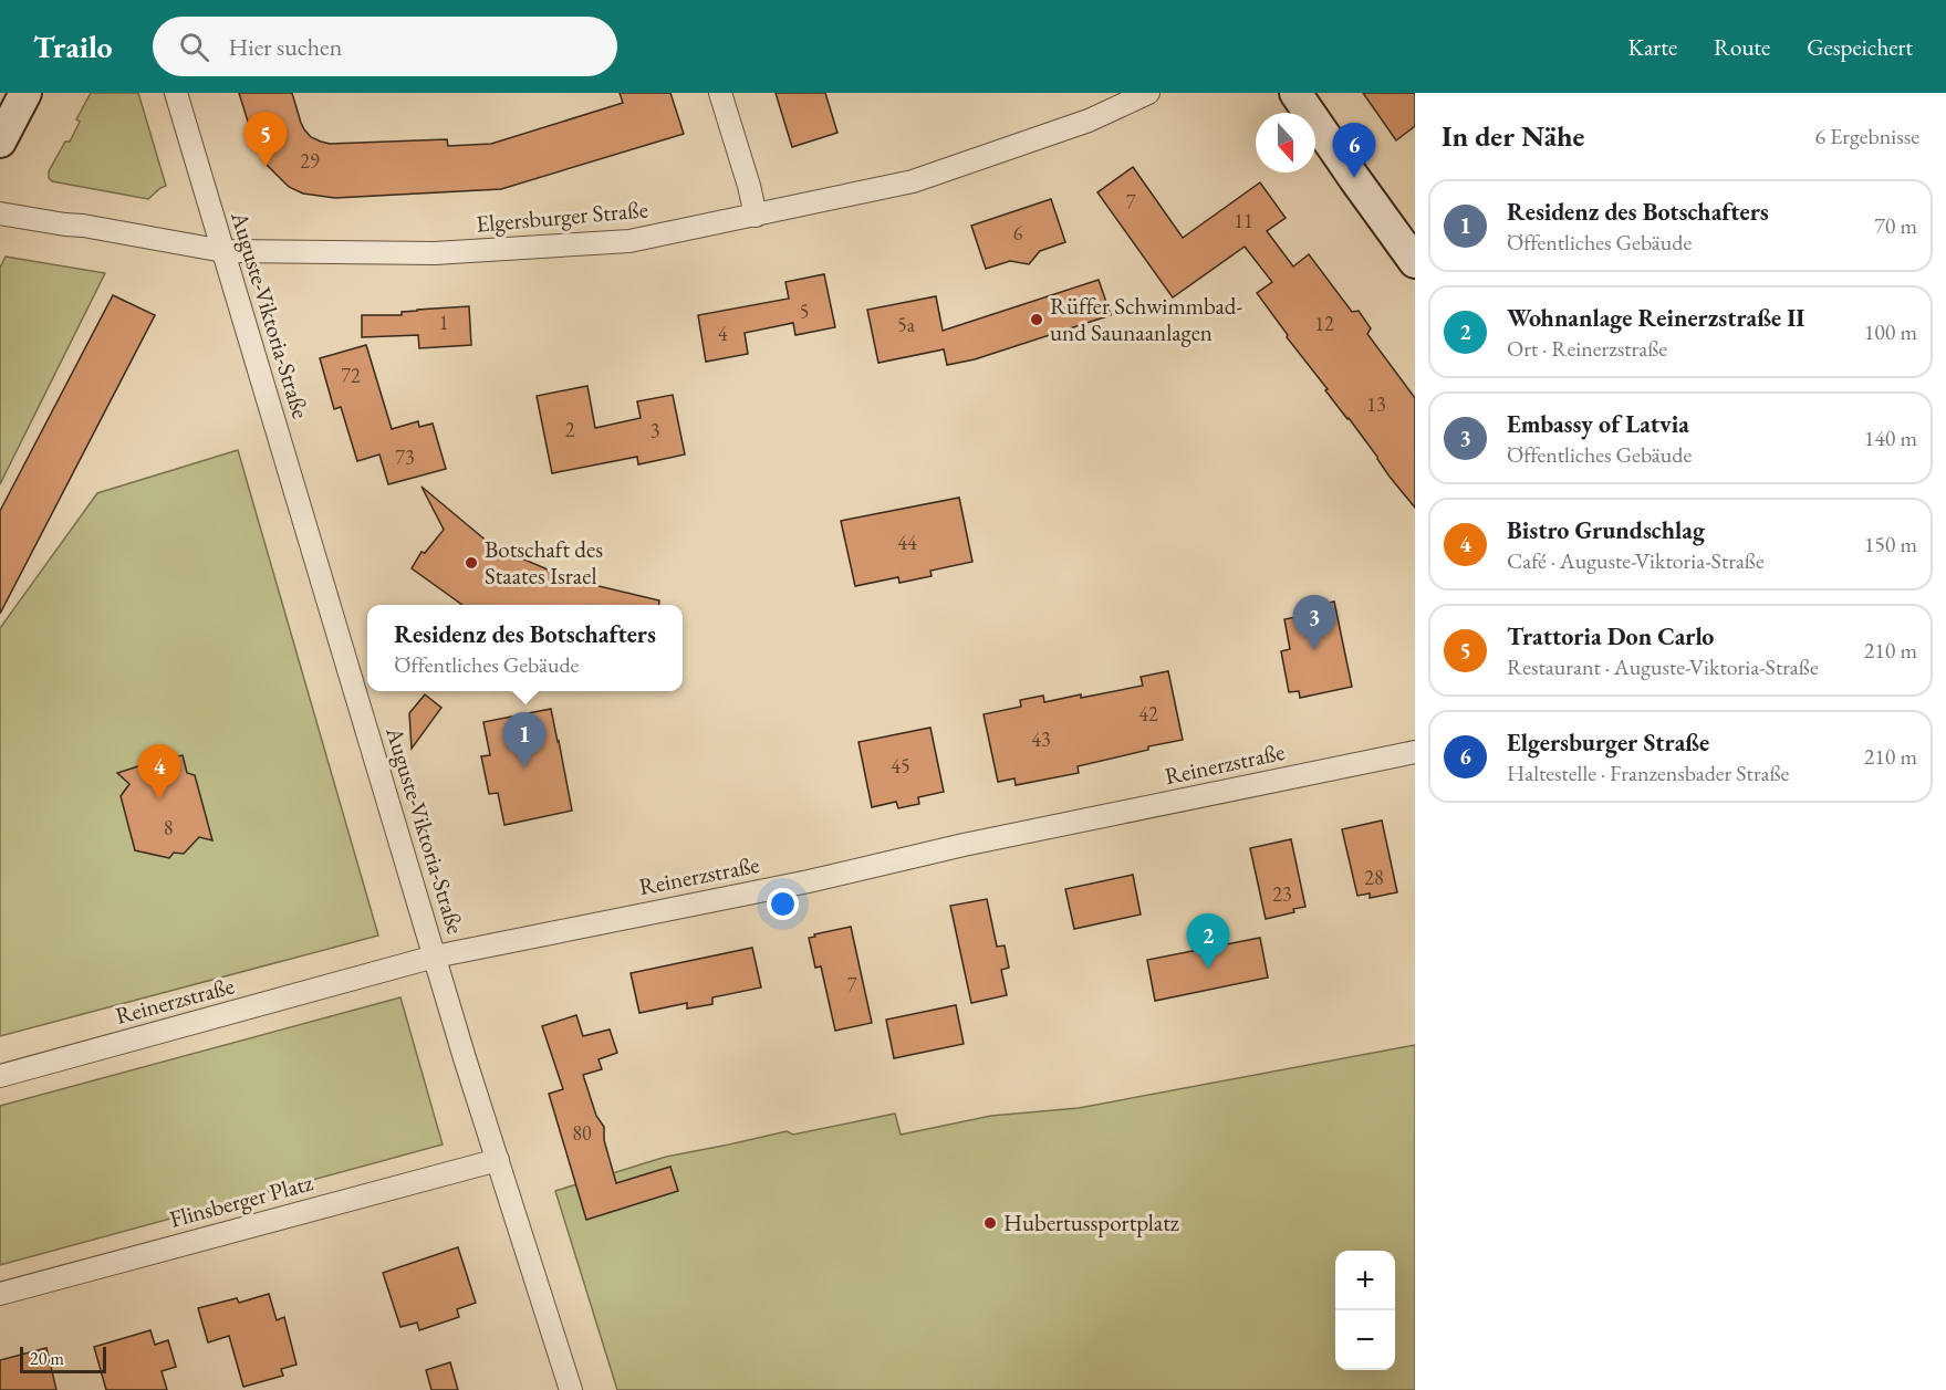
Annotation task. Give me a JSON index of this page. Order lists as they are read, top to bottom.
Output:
{
  "streets": {
    "street": [
      "Elgersburger Straße",
      "Auguste-Viktoria-Straße",
      "Reinerzstraße",
      "Flinsberger Platz"
    ]
  },
  "crossings": [
    ["Elgersburger Straße", "Auguste-Viktoria-Straße"],
    ["Auguste-Viktoria-Straße", "Reinerzstraße"],
    ["Auguste-Viktoria-Straße", "Flinsberger Platz"]
  ],
  "places": ["Rüffer Schwimmbad- und Saunaanlagen", "Botschaft des Staates Israel", "Hubertussportplatz"],
  "house_numbers": [
    "29",
    "7",
    "11",
    "6",
    "5",
    "1",
    "12",
    "5a",
    "4",
    "72",
    "13",
    "2",
    "3",
    "73",
    "44",
    "42",
    "43",
    "45",
    "8",
    "28",
    "23",
    "7",
    "80"
  ],
  "scale_bar": "20 m",
  "north": "bottom",
  "page": {
    "header": "Trailo",
    "search": "Hier suchen",
    "nav": ["Karte", "Route", "Gespeichert"],
    "heading": ["In der Nähe", "6 Ergebnisse"],
    "pins": [
      "5",
      "6",
      "3",
      "1",
      "4",
      "2"
    ],
    "list": [
      {
        "mark": "1",
        "name": "Residenz des Botschafters",
        "note": "Öffentliches Gebäude",
        "value": "70 m"
      },
      {
        "mark": "2",
        "name": "Wohnanlage Reinerzstraße II",
        "note": "Ort · Reinerzstraße",
        "value": "100 m"
      },
      {
        "mark": "3",
        "name": "Embassy of Latvia",
        "note": "Öffentliches Gebäude",
        "value": "140 m"
      },
      {
        "mark": "4",
        "name": "Bistro Grundschlag",
        "note": "Café · Auguste-Viktoria-Straße",
        "value": "150 m"
      },
      {
        "mark": "5",
        "name": "Trattoria Don Carlo",
        "note": "Restaurant · Auguste-Viktoria-Straße",
        "value": "210 m"
      },
      {
        "mark": "6",
        "name": "Elgersburger Straße",
        "note": "Haltestelle · Franzensbader Straße",
        "value": "210 m"
      }
    ],
    "popup": ["Residenz des Botschafters", "Öffentliches Gebäude"],
    "map_buttons": ["+", "−"],
    "scale": "20 m"
  }
}
